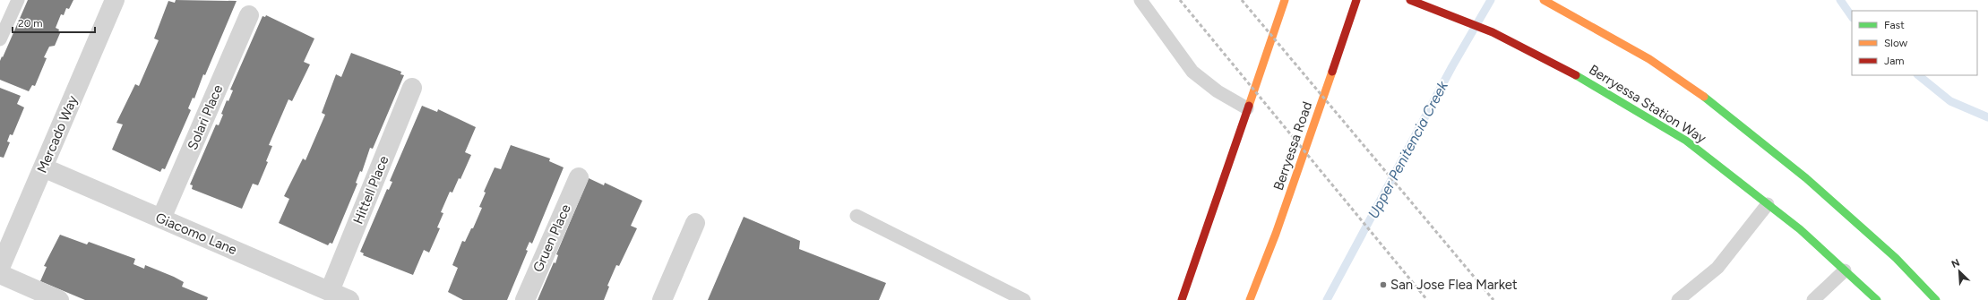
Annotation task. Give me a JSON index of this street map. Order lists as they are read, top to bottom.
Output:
{
  "streets": {
    "street": [
      "Berryessa Station Way",
      "Solari Place",
      "Mercado Way",
      "Berryessa Road",
      "Hittell Place",
      "Giacomo Lane",
      "Gruen Place"
    ]
  },
  "crossings": [
    ["Solari Place", "Giacomo Lane"],
    ["Mercado Way", "Giacomo Lane"],
    ["Hittell Place", "Giacomo Lane"]
  ],
  "water": ["Upper Penitencia Creek"],
  "places": ["San Jose Flea Market"],
  "legend": ["Fast", "Slow", "Jam"],
  "scale_bar": "20 m",
  "north": "top left"
}
